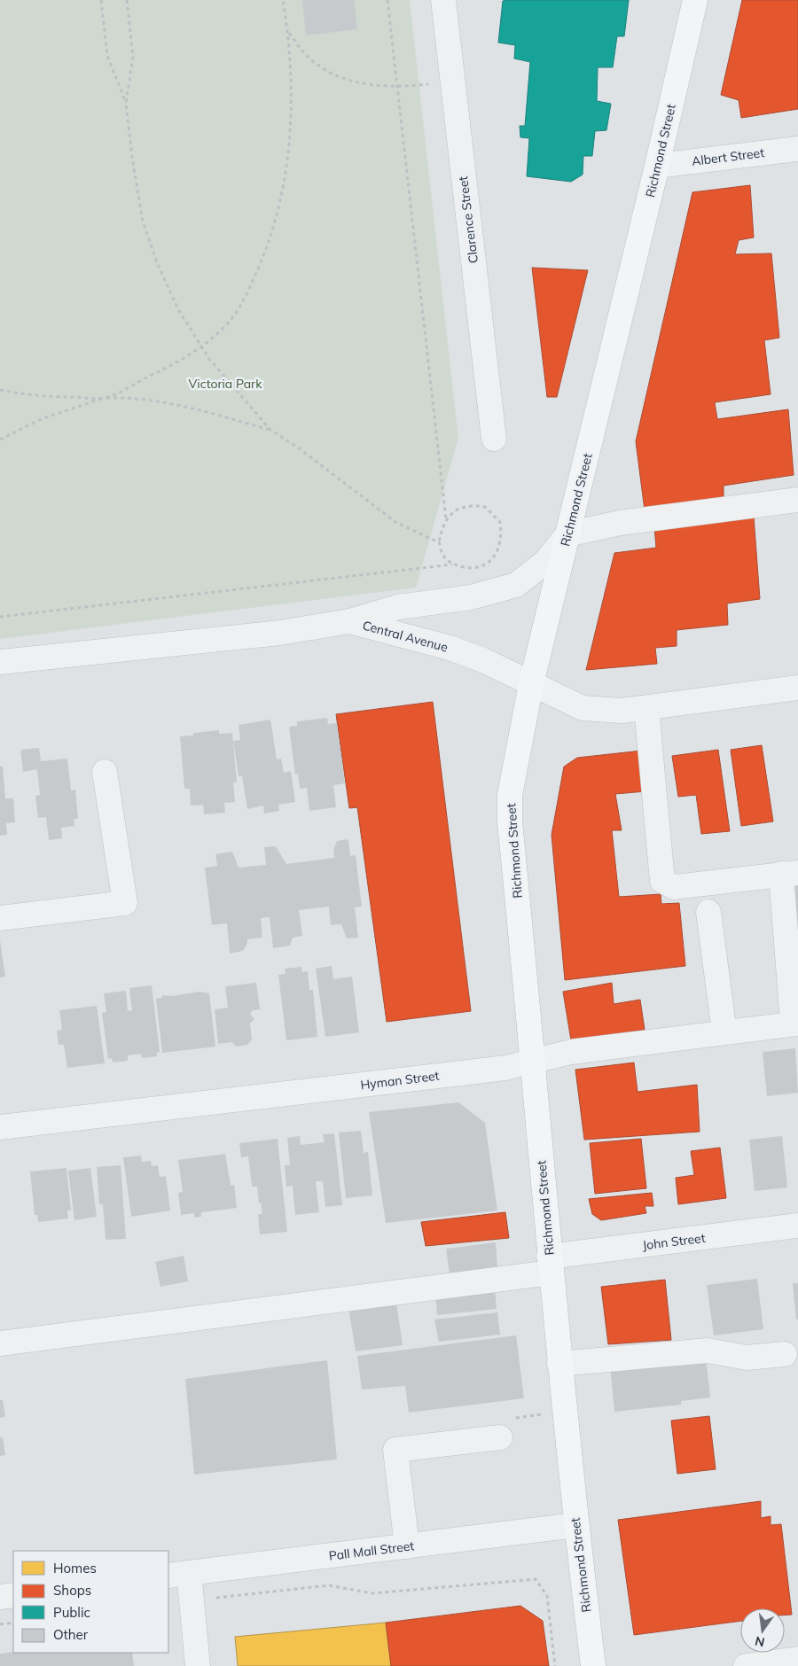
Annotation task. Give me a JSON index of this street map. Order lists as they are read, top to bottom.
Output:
{
  "streets": {
    "main road": ["Richmond Street"],
    "street": [
      "Albert Street",
      "Clarence Street",
      "Central Avenue",
      "Hyman Street",
      "John Street",
      "Pall Mall Street"
    ]
  },
  "crossings": [
    ["Richmond Street", "Albert Street"],
    ["Richmond Street", "Central Avenue"],
    ["Richmond Street", "Hyman Street"],
    ["Richmond Street", "John Street"],
    ["Richmond Street", "Pall Mall Street"]
  ],
  "parks": ["Victoria Park"],
  "legend": [
    "Homes",
    "Shops",
    "Public",
    "Other"
  ],
  "north": "bottom"
}
